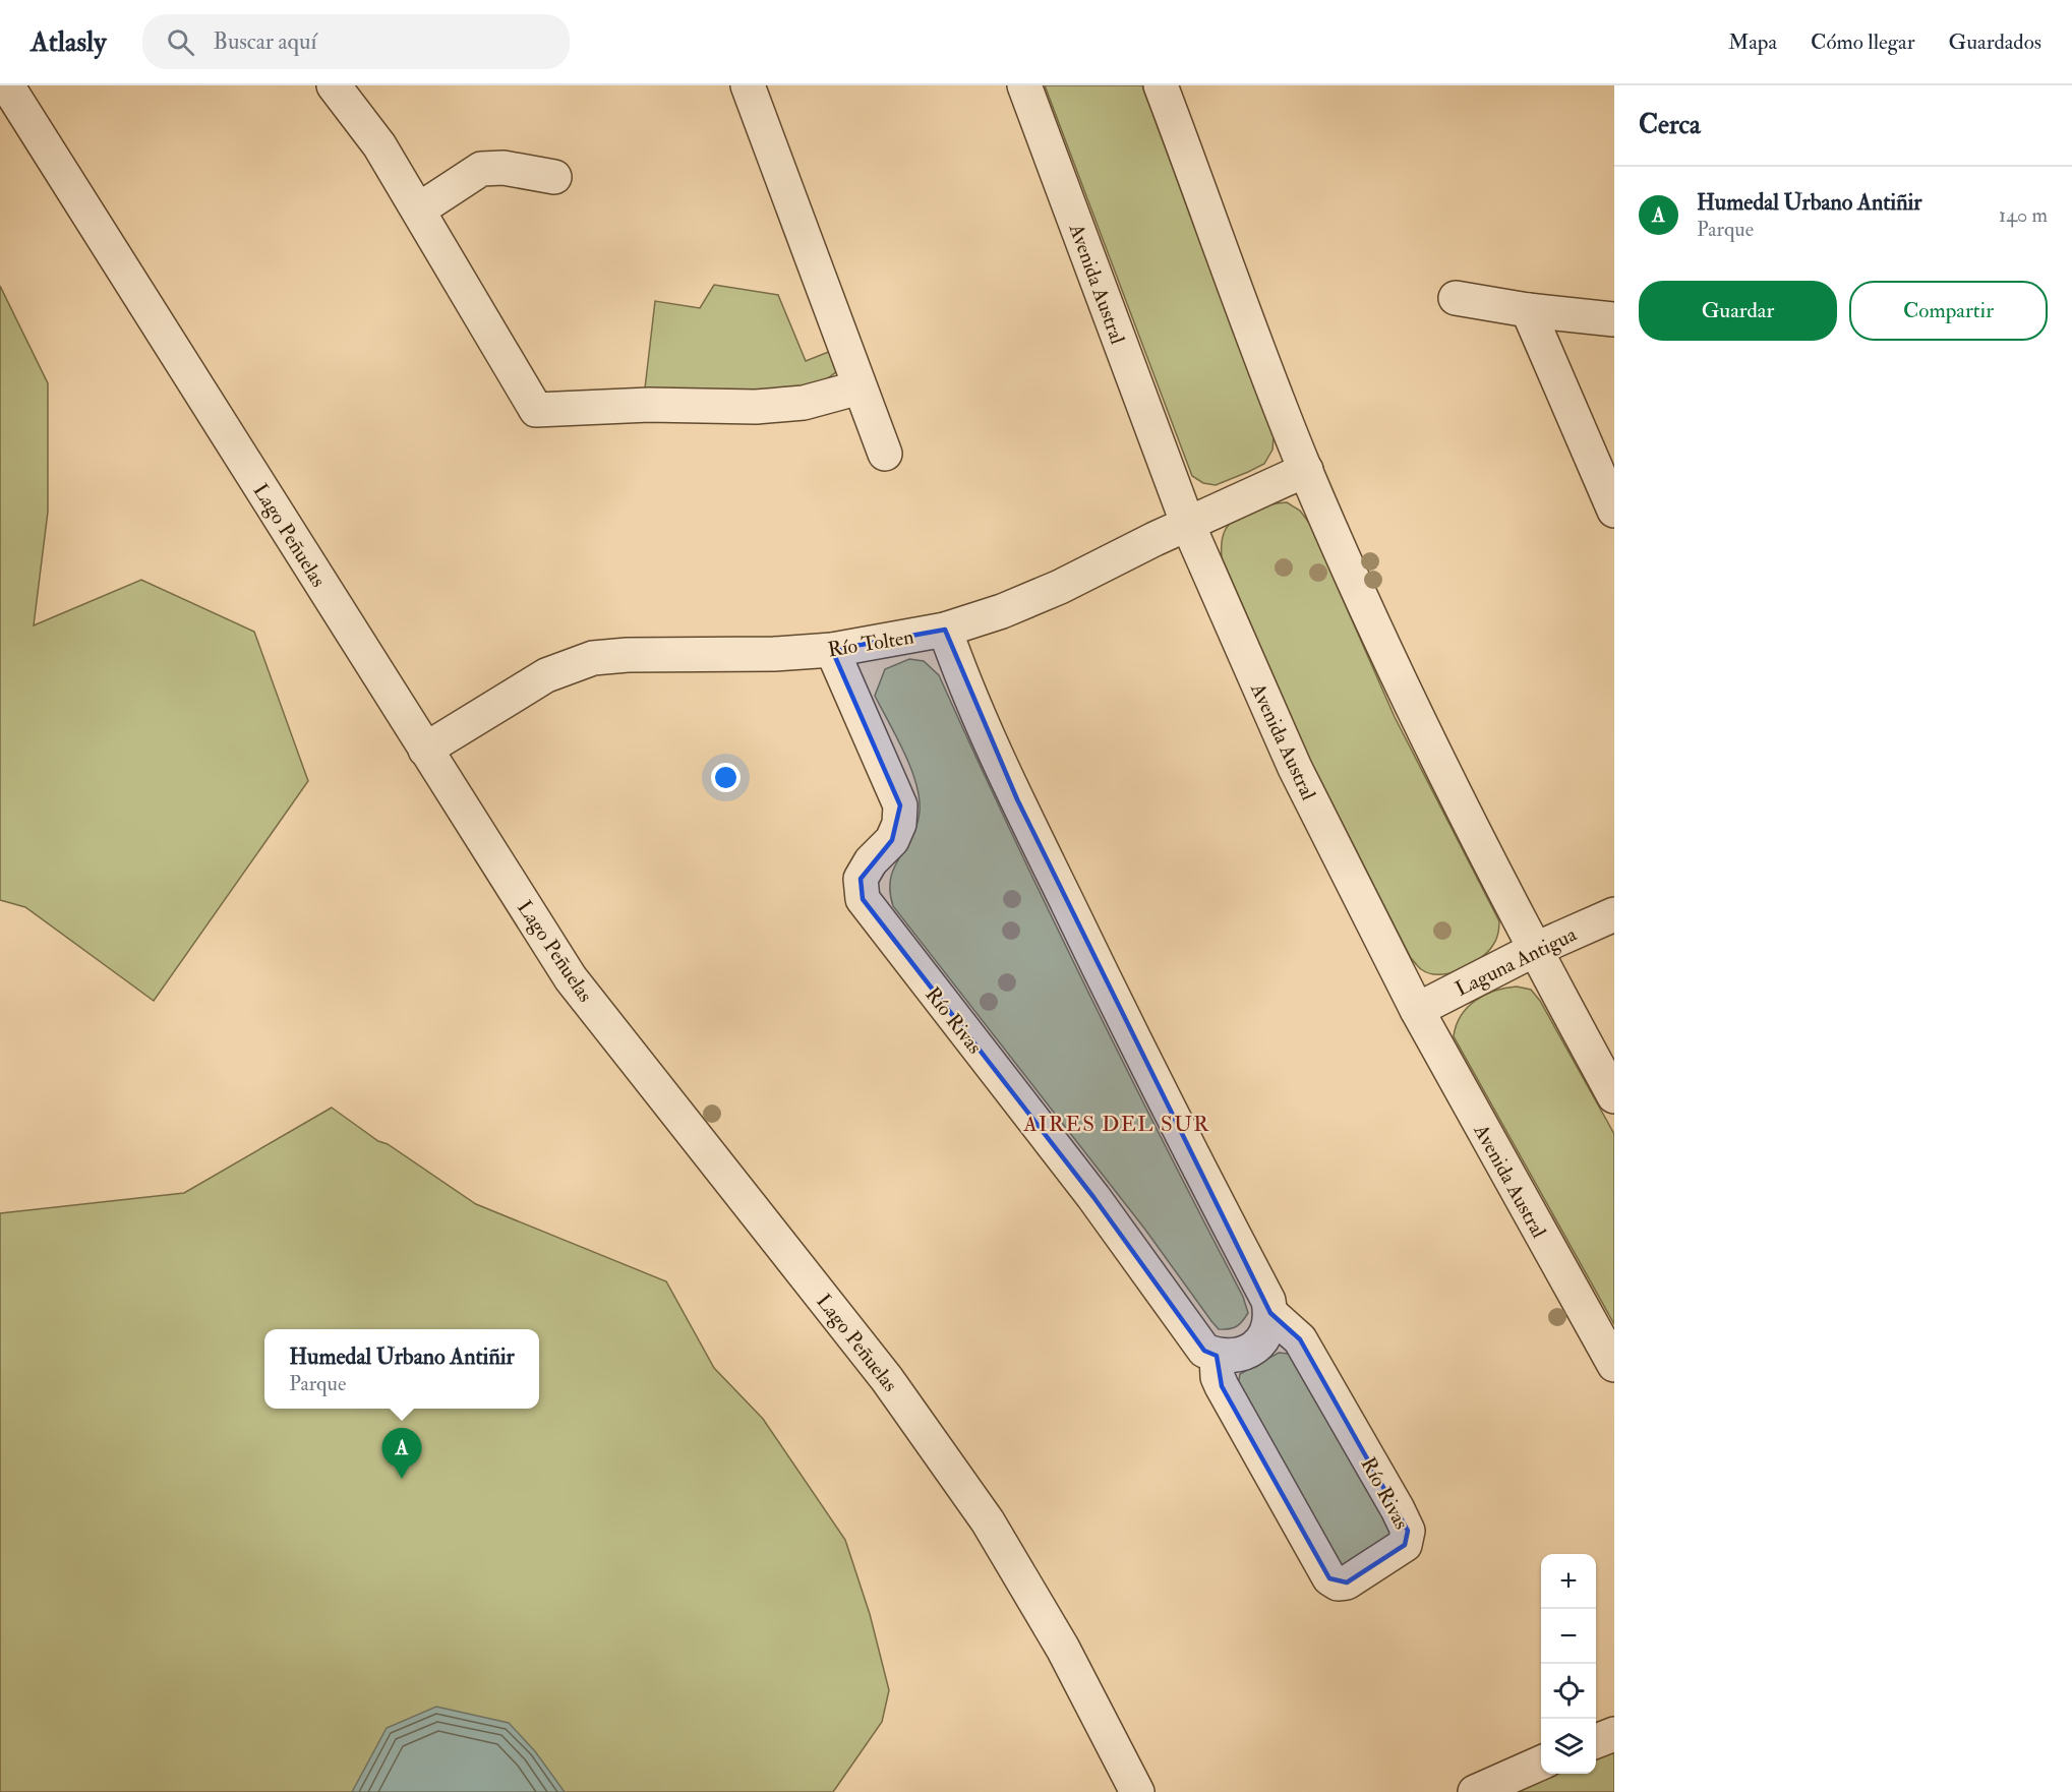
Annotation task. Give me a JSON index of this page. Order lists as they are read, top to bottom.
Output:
{
  "streets": {
    "street": [
      "Avenida Austral",
      "Lago Peñuelas",
      "Río Tolten",
      "Laguna Antigua",
      "Río Rivas"
    ]
  },
  "crossings": [
    ["Avenida Austral", "Río Tolten"],
    ["Avenida Austral", "Laguna Antigua"],
    ["Lago Peñuelas", "Río Tolten"],
    ["Río Tolten", "Río Rivas"]
  ],
  "districts": ["AIRES DEL SUR"],
  "page": {
    "header": "Atlasly",
    "search": "Buscar aquí",
    "nav": ["Mapa", "Cómo llegar", "Guardados"],
    "heading": "Cerca",
    "list": [
      {
        "mark": "A",
        "name": "Humedal Urbano Antiñir",
        "note": "Parque",
        "value": "140 m"
      }
    ],
    "buttons": ["Guardar", "Compartir"],
    "popup": ["Humedal Urbano Antiñir", "Parque"],
    "pins": "A",
    "map_buttons": ["+", "−"]
  }
}
